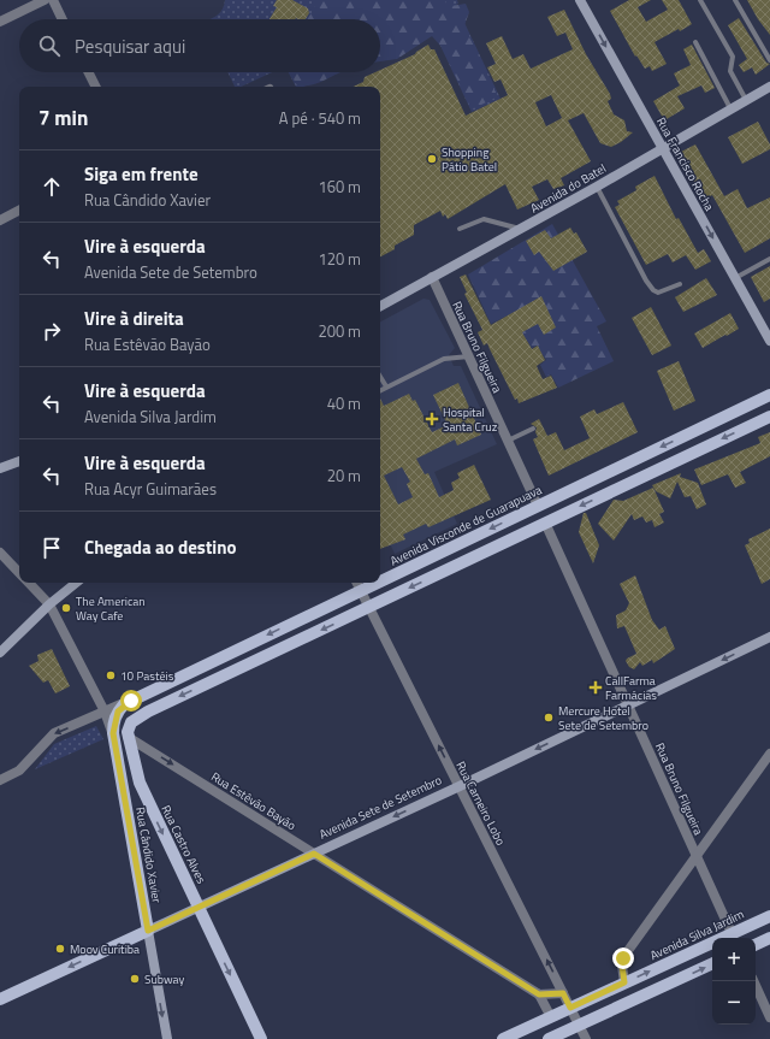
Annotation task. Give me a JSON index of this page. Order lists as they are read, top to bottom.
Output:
{
  "streets": {
    "main road": [
      "Rua Francisco Rocha",
      "Avenida do Batel",
      "Avenida Visconde de Guarapuava",
      "Avenida Sete de Setembro",
      "Rua Castro Alves",
      "Rua Cândido Xavier",
      "Avenida Silva Jardim"
    ],
    "street": ["Rua Bruno Filgueira", "Rua Estêvão Bayão", "Rua Carneiro Lobo"]
  },
  "crossings": [
    ["Rua Francisco Rocha", "Avenida do Batel"],
    ["Avenida do Batel", "Rua Bruno Filgueira"],
    ["Rua Bruno Filgueira", "Avenida Visconde de Guarapuava"],
    ["Rua Bruno Filgueira", "Avenida Sete de Setembro"],
    ["Rua Bruno Filgueira", "Avenida Silva Jardim"],
    ["Avenida Visconde de Guarapuava", "Rua Carneiro Lobo"],
    ["Avenida Visconde de Guarapuava", "Rua Cândido Xavier"],
    ["Rua Estêvão Bayão", "Avenida Sete de Setembro"],
    ["Rua Estêvão Bayão", "Rua Castro Alves"],
    ["Rua Carneiro Lobo", "Avenida Sete de Setembro"],
    ["Rua Carneiro Lobo", "Avenida Silva Jardim"],
    ["Avenida Sete de Setembro", "Rua Castro Alves"],
    ["Avenida Sete de Setembro", "Rua Cândido Xavier"]
  ],
  "one_way": [
    "Rua Francisco Rocha",
    "Rua Estêvão Bayão",
    "Rua Carneiro Lobo",
    "Avenida Sete de Setembro",
    "Rua Castro Alves"
  ],
  "places": {
    "other": [
      "Shopping Pátio Batel",
      "The American Way Cafe",
      "10 Pastéis",
      "Mercure Hotel Sete de Setembro",
      "Moov Curitiba",
      "Subway"
    ],
    "health": ["Hospital Santa Cruz", "CallFarma Farmácias"]
  },
  "page": {
    "search": "Pesquisar aqui",
    "heading": ["7 min", "A pé · 540 m"],
    "list": [
      ["Siga em frente", "Rua Cândido Xavier", "160 m"],
      ["Vire à esquerda", "Avenida Sete de Setembro", "120 m"],
      ["Vire à direita", "Rua Estêvão Bayão", "200 m"],
      ["Vire à esquerda", "Avenida Silva Jardim", "40 m"],
      ["Vire à esquerda", "Rua Acyr Guimarães", "20 m"],
      "Chegada ao destino"
    ],
    "map_buttons": ["+", "−"]
  }
}
